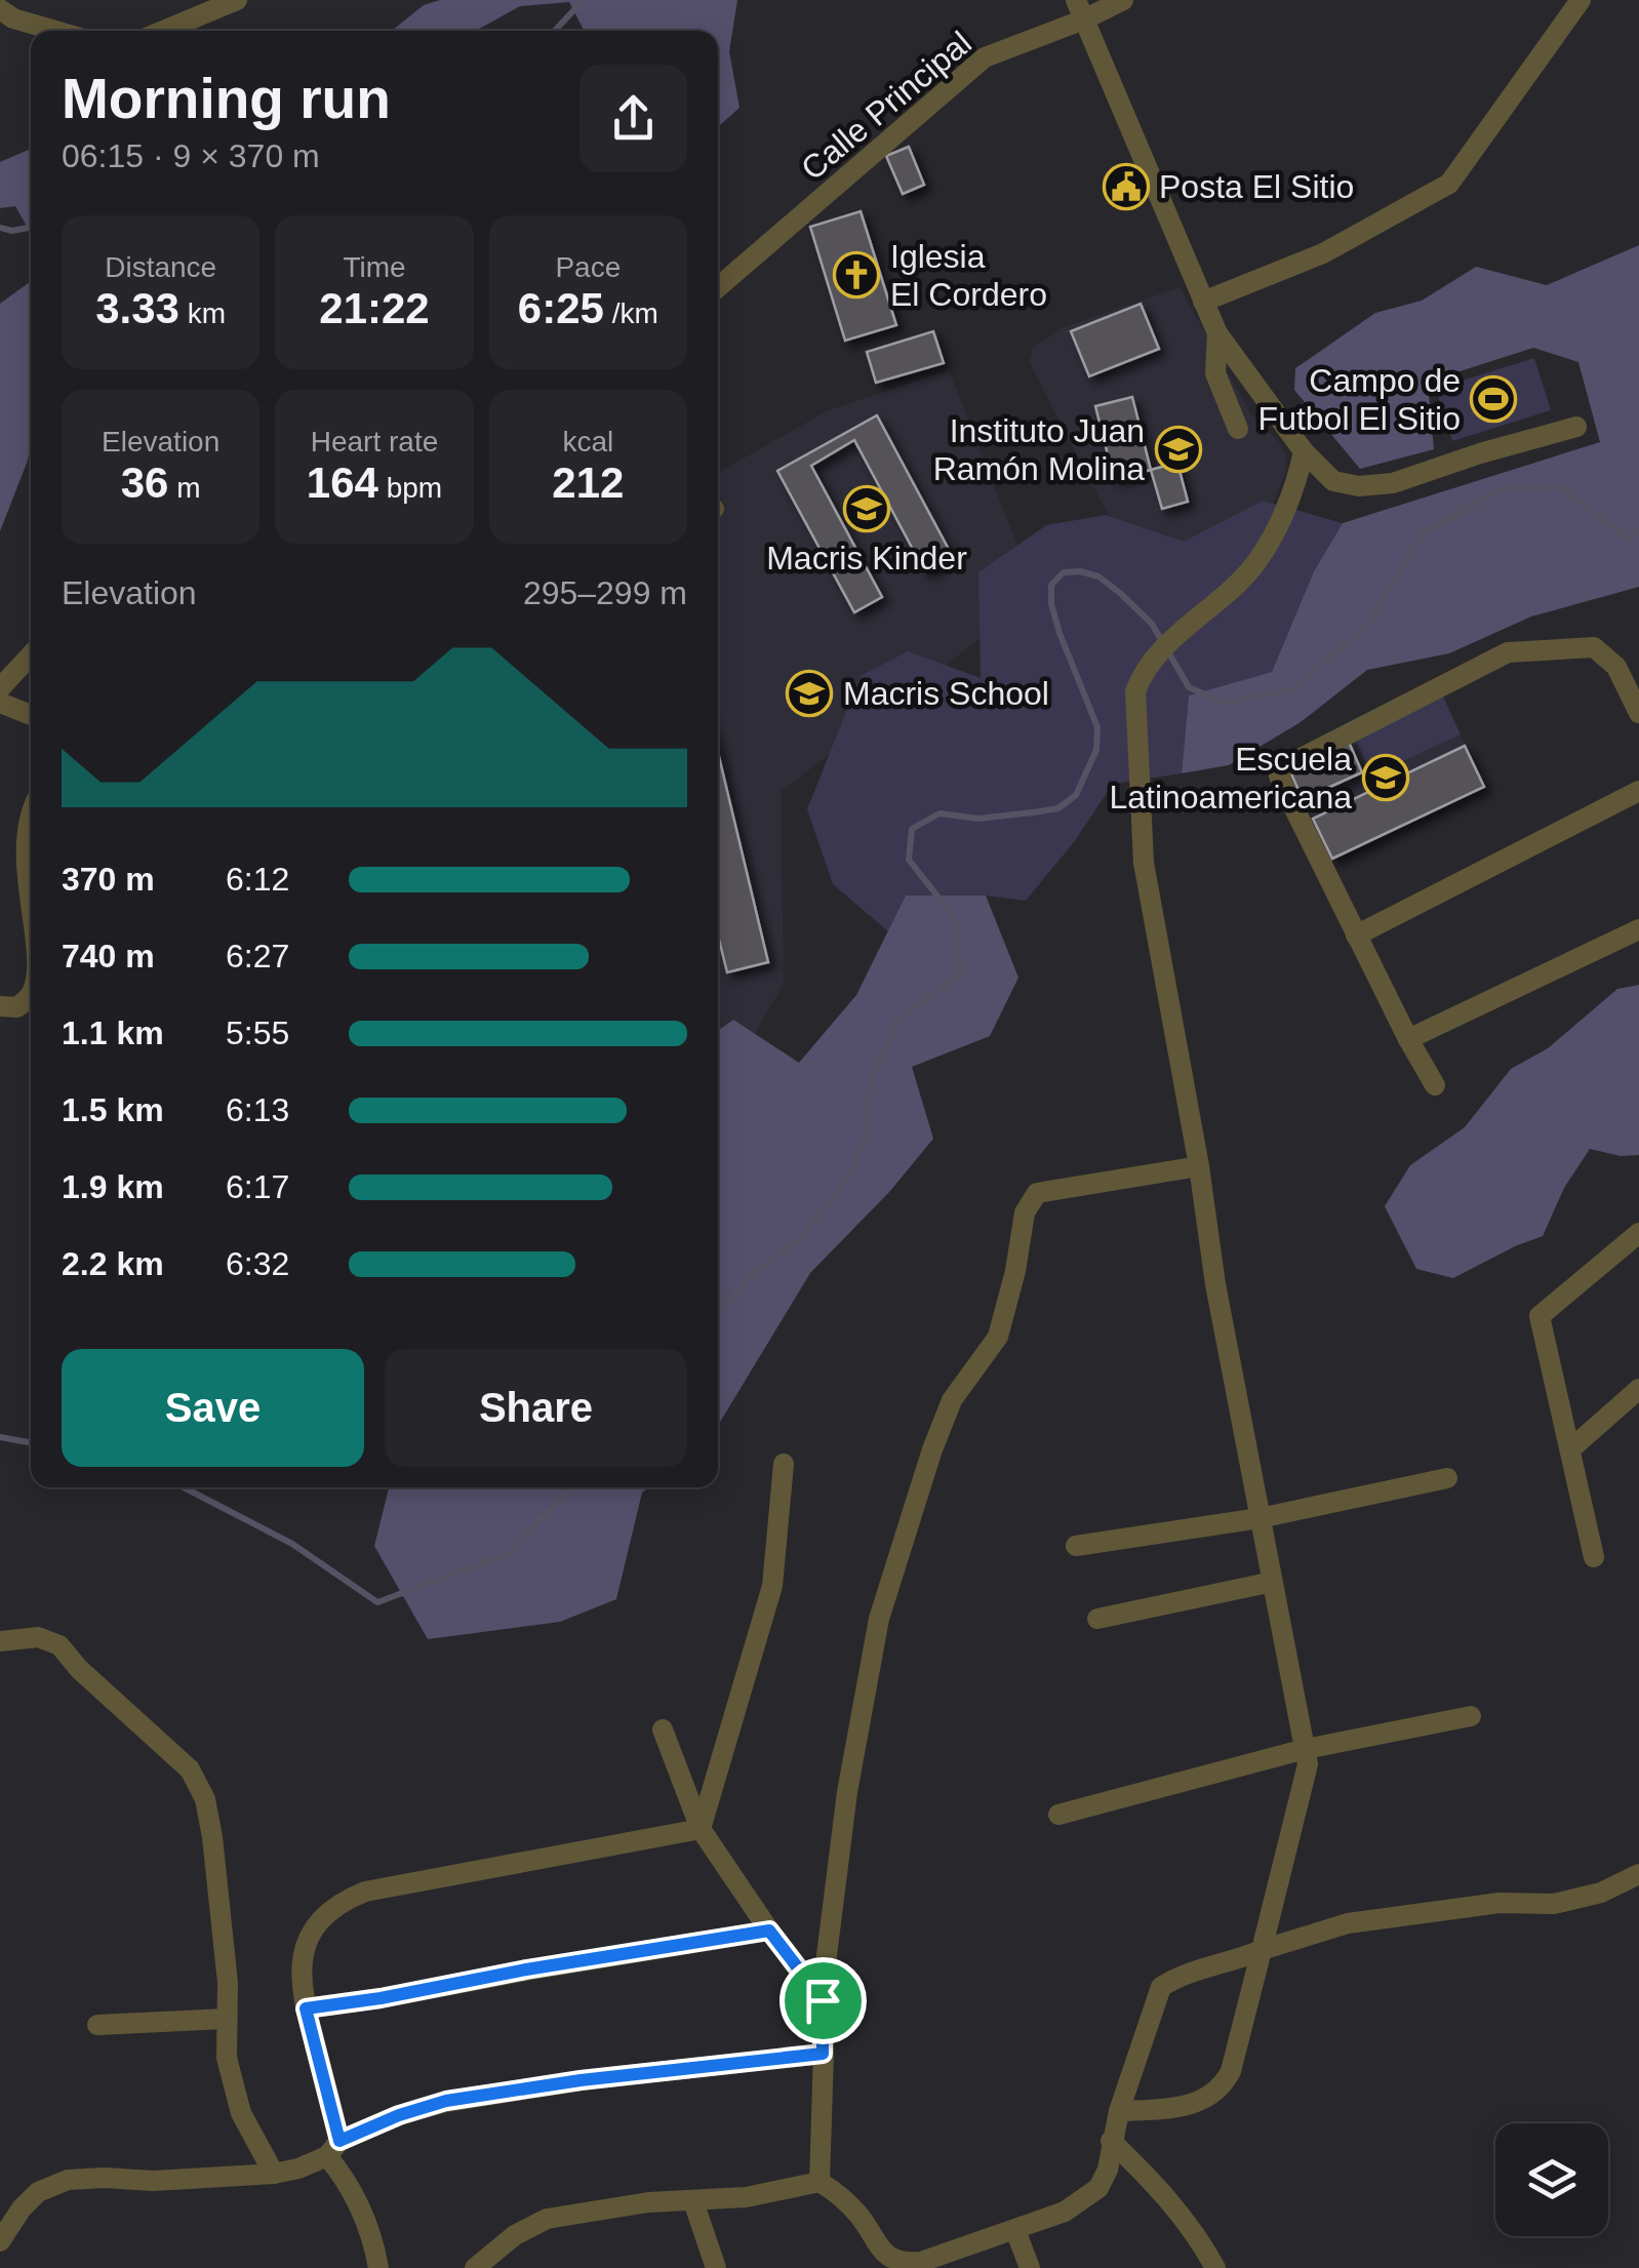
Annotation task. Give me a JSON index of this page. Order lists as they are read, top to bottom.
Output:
{
  "streets": {
    "street": ["Calle Principal"]
  },
  "places": {
    "public building": ["Posta El Sitio"],
    "church": ["Iglesia El Cordero"],
    "sports": ["Campo de Futbol El Sitio"],
    "school or university": [
      "Instituto Juan Ramón Molina",
      "Macris Kinder",
      "Macris School",
      "Escuela Latinoamericana"
    ]
  },
  "page": {
    "heading": ["Morning run", "06:15 · 9 × 370 m"],
    "stats": [
      ["Distance", "3.33 km"],
      ["Time", "21:22"],
      ["Pace", "6:25 /km"],
      ["Elevation", "36 m"],
      ["Heart rate", "164 bpm"],
      ["kcal", "212"]
    ],
    "chart": ["Elevation", "295–299 m"],
    "list": [
      {
        "name": "370 m",
        "note": "6:12"
      },
      {
        "name": "740 m",
        "note": "6:27"
      },
      {
        "name": "1.1 km",
        "note": "5:55"
      },
      {
        "name": "1.5 km",
        "note": "6:13"
      },
      {
        "name": "1.9 km",
        "note": "6:17"
      },
      {
        "name": "2.2 km",
        "note": "6:32"
      }
    ],
    "buttons": ["Save", "Share"]
  }
}
